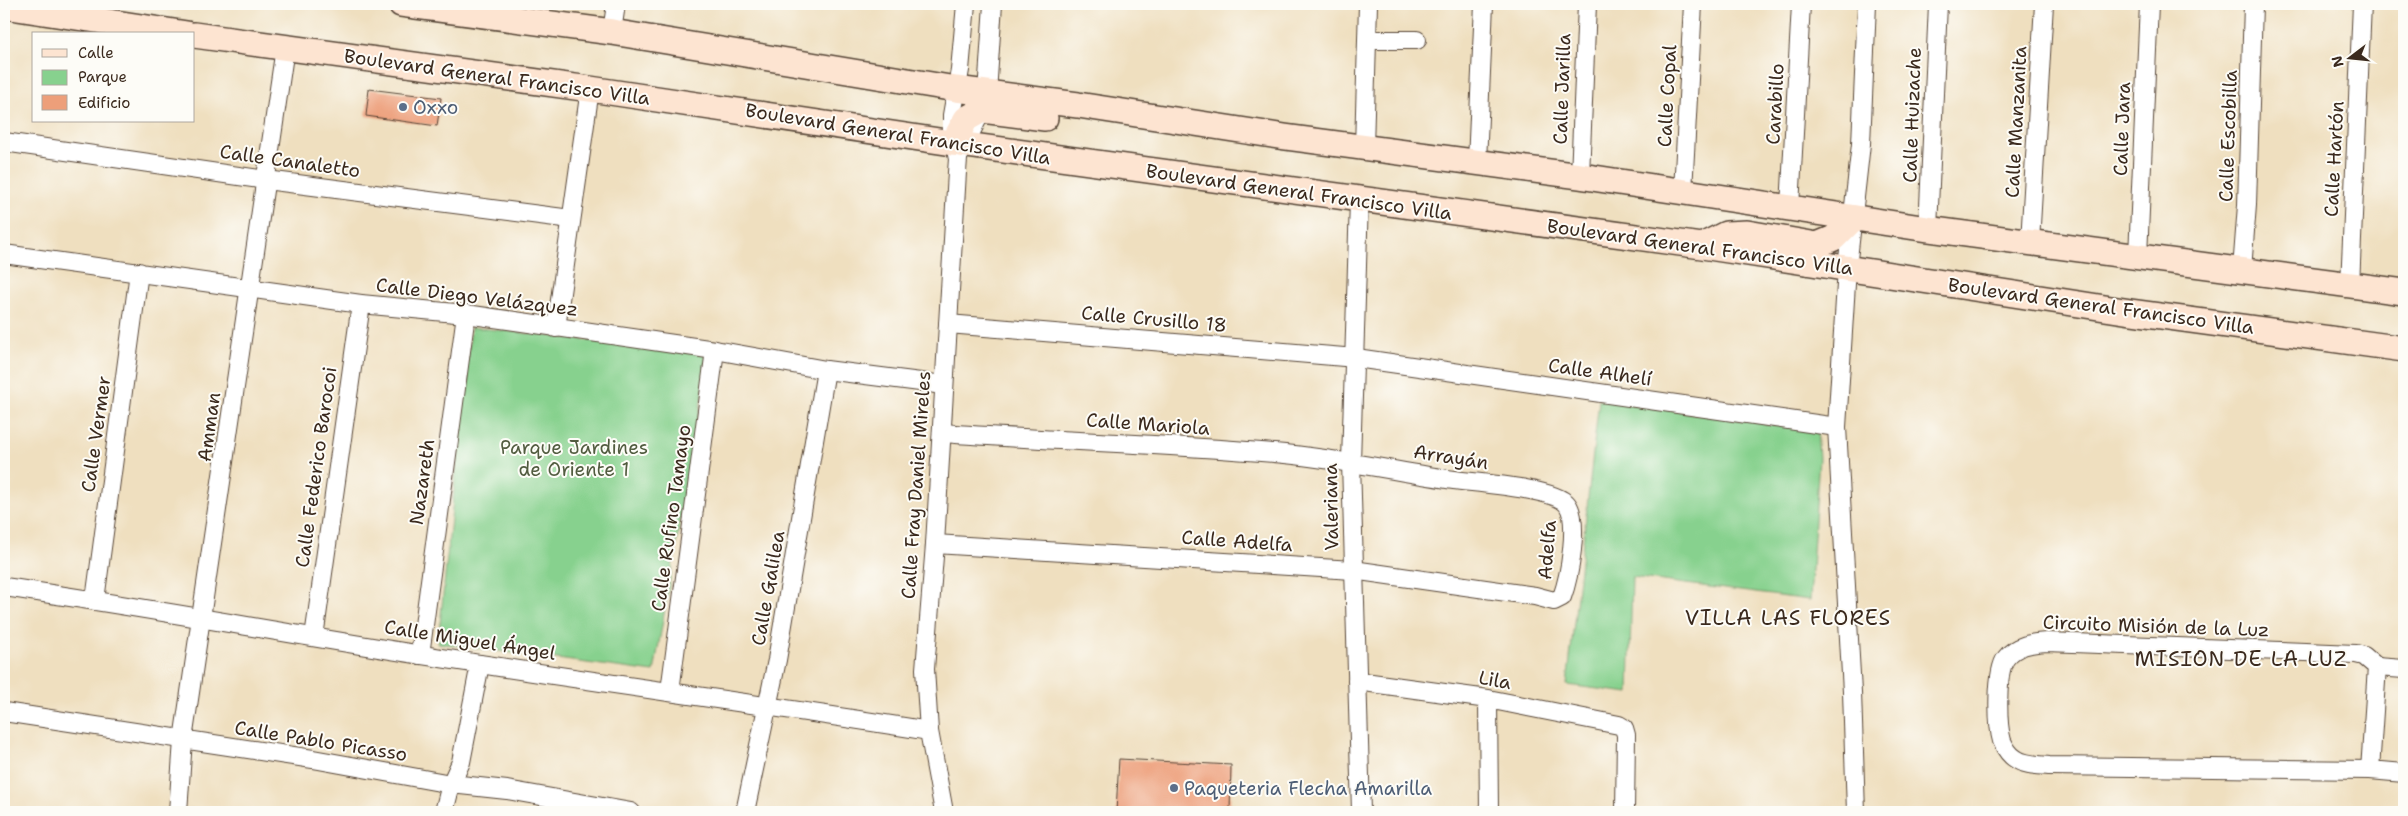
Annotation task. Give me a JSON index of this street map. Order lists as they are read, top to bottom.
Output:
{
  "streets": {
    "main road": ["Boulevard General Francisco Villa"],
    "street": [
      "Calle Jarilla",
      "Calle Copal",
      "Carabillo",
      "Calle Huizache",
      "Calle Manzanita",
      "Calle Jara",
      "Calle Escobilla",
      "Calle Hartón",
      "Calle Canaletto",
      "Calle Diego Velázquez",
      "Calle Crusillo 18",
      "Calle Alhelí",
      "Calle Mariola",
      "Amman",
      "Calle Vermer",
      "Arrayán",
      "Calle Federico Barocoi",
      "Nazareth",
      "Calle Fray Daniel Mireles",
      "Valeriana",
      "Calle Rufino Tamayo",
      "Calle Adelfa",
      "Adelfa",
      "Calle Galilea",
      "Circuito Misión de la Luz",
      "Calle Miguel Ángel",
      "Lila",
      "Calle Pablo Picasso"
    ]
  },
  "crossings": [
    ["Boulevard General Francisco Villa", "Amman"],
    ["Boulevard General Francisco Villa", "Calle Fray Daniel Mireles"],
    ["Boulevard General Francisco Villa", "Valeriana"],
    ["Calle Canaletto", "Amman"],
    ["Calle Diego Velázquez", "Amman"],
    ["Calle Diego Velázquez", "Calle Vermer"],
    ["Calle Diego Velázquez", "Calle Federico Barocoi"],
    ["Calle Diego Velázquez", "Nazareth"],
    ["Calle Diego Velázquez", "Calle Fray Daniel Mireles"],
    ["Calle Diego Velázquez", "Calle Rufino Tamayo"],
    ["Calle Diego Velázquez", "Calle Galilea"],
    ["Calle Crusillo 18", "Calle Alhelí"],
    ["Calle Crusillo 18", "Calle Fray Daniel Mireles"],
    ["Calle Crusillo 18", "Valeriana"],
    ["Calle Alhelí", "Valeriana"],
    ["Calle Mariola", "Arrayán"],
    ["Calle Mariola", "Calle Fray Daniel Mireles"],
    ["Calle Mariola", "Valeriana"],
    ["Amman", "Calle Miguel Ángel"],
    ["Amman", "Calle Pablo Picasso"],
    ["Calle Vermer", "Calle Miguel Ángel"],
    ["Arrayán", "Valeriana"],
    ["Arrayán", "Adelfa"],
    ["Calle Federico Barocoi", "Calle Miguel Ángel"],
    ["Nazareth", "Calle Miguel Ángel"],
    ["Calle Fray Daniel Mireles", "Calle Adelfa"],
    ["Calle Fray Daniel Mireles", "Calle Miguel Ángel"],
    ["Valeriana", "Calle Adelfa"],
    ["Valeriana", "Lila"],
    ["Calle Rufino Tamayo", "Calle Miguel Ángel"],
    ["Calle Adelfa", "Adelfa"],
    ["Calle Galilea", "Calle Miguel Ángel"]
  ],
  "districts": ["VILLA LAS FLORES", "MISION DE LA LUZ"],
  "parks": ["Parque Jardines de Oriente 1"],
  "places": ["Oxxo", "Paqueteria Flecha Amarilla"],
  "legend": ["Calle", "Parque", "Edificio"],
  "north": "left"
}
